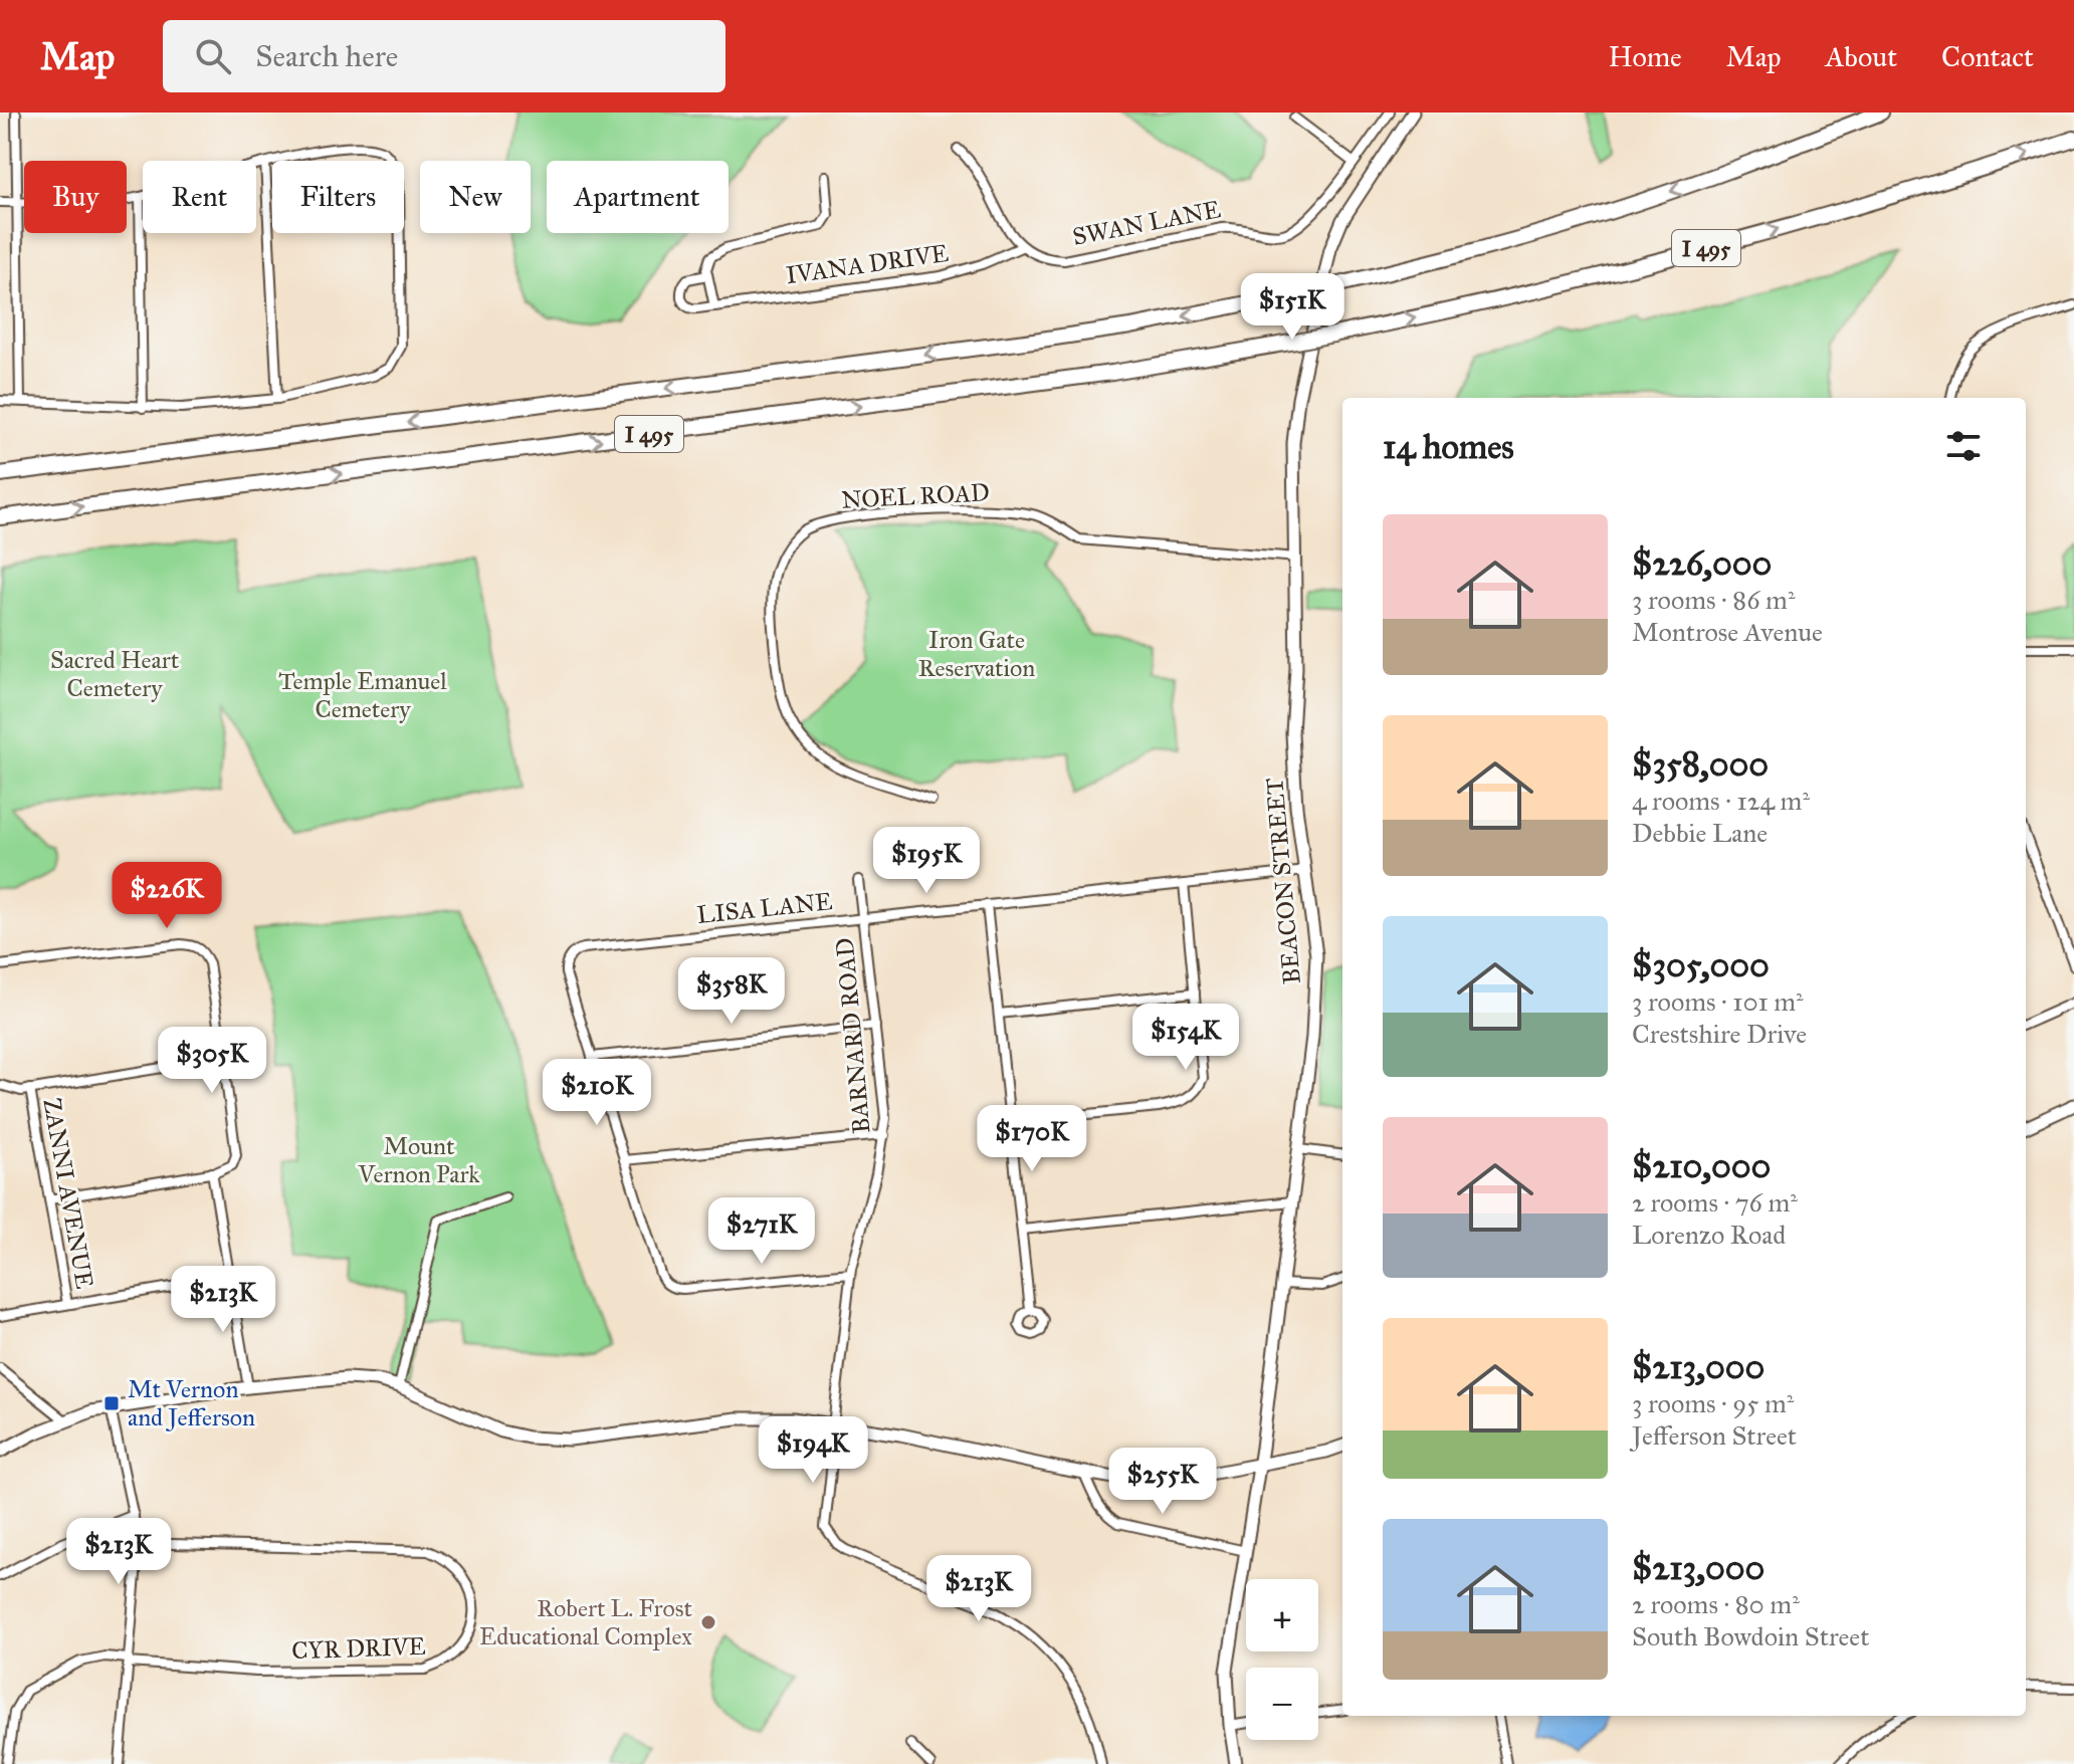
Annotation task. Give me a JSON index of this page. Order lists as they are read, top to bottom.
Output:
{
  "streets": {
    "highway": ["I 495"],
    "main road": ["BEACON STREET"],
    "street": [
      "SWAN LANE",
      "IVANA DRIVE",
      "NOEL ROAD",
      "LISA LANE",
      "BARNARD ROAD",
      "ZANNI AVENUE",
      "CYR DRIVE"
    ]
  },
  "crossings": [
    ["SWAN LANE", "IVANA DRIVE"],
    ["NOEL ROAD", "BEACON STREET"],
    ["BEACON STREET", "LISA LANE"],
    ["LISA LANE", "BARNARD ROAD"]
  ],
  "parks": [
    "Iron Gate Reservation",
    "Sacred Heart Cemetery",
    "Temple Emanuel Cemetery",
    "Mount Vernon Park"
  ],
  "places": {
    "transit": ["Mt Vernon and Jefferson"],
    "other": ["Robert L. Frost Educational Complex"]
  },
  "page": {
    "header": "Map",
    "search": "Search here",
    "nav": [
      "Home",
      "Map",
      "About",
      "Contact"
    ],
    "chip": [
      "Buy",
      "Rent",
      "Filters",
      "New",
      "Apartment"
    ],
    "price": [
      "$151K",
      "$195K",
      "$226K",
      "$358K",
      "$154K",
      "$305K",
      "$210K",
      "$170K",
      "$271K",
      "$213K",
      "$194K",
      "$255K",
      "$213K",
      "$213K"
    ],
    "heading": "14 homes",
    "list": [
      {
        "name": "$226,000",
        "note": "3 rooms · 86 m² · Montrose Avenue"
      },
      {
        "name": "$358,000",
        "note": "4 rooms · 124 m² · Debbie Lane"
      },
      {
        "name": "$305,000",
        "note": "3 rooms · 101 m² · Crestshire Drive"
      },
      {
        "name": "$210,000",
        "note": "2 rooms · 76 m² · Lorenzo Road"
      },
      {
        "name": "$213,000",
        "note": "3 rooms · 95 m² · Jefferson Street"
      },
      {
        "name": "$213,000",
        "note": "2 rooms · 80 m² · South Bowdoin Street"
      }
    ],
    "map_buttons": ["+", "−"]
  }
}
